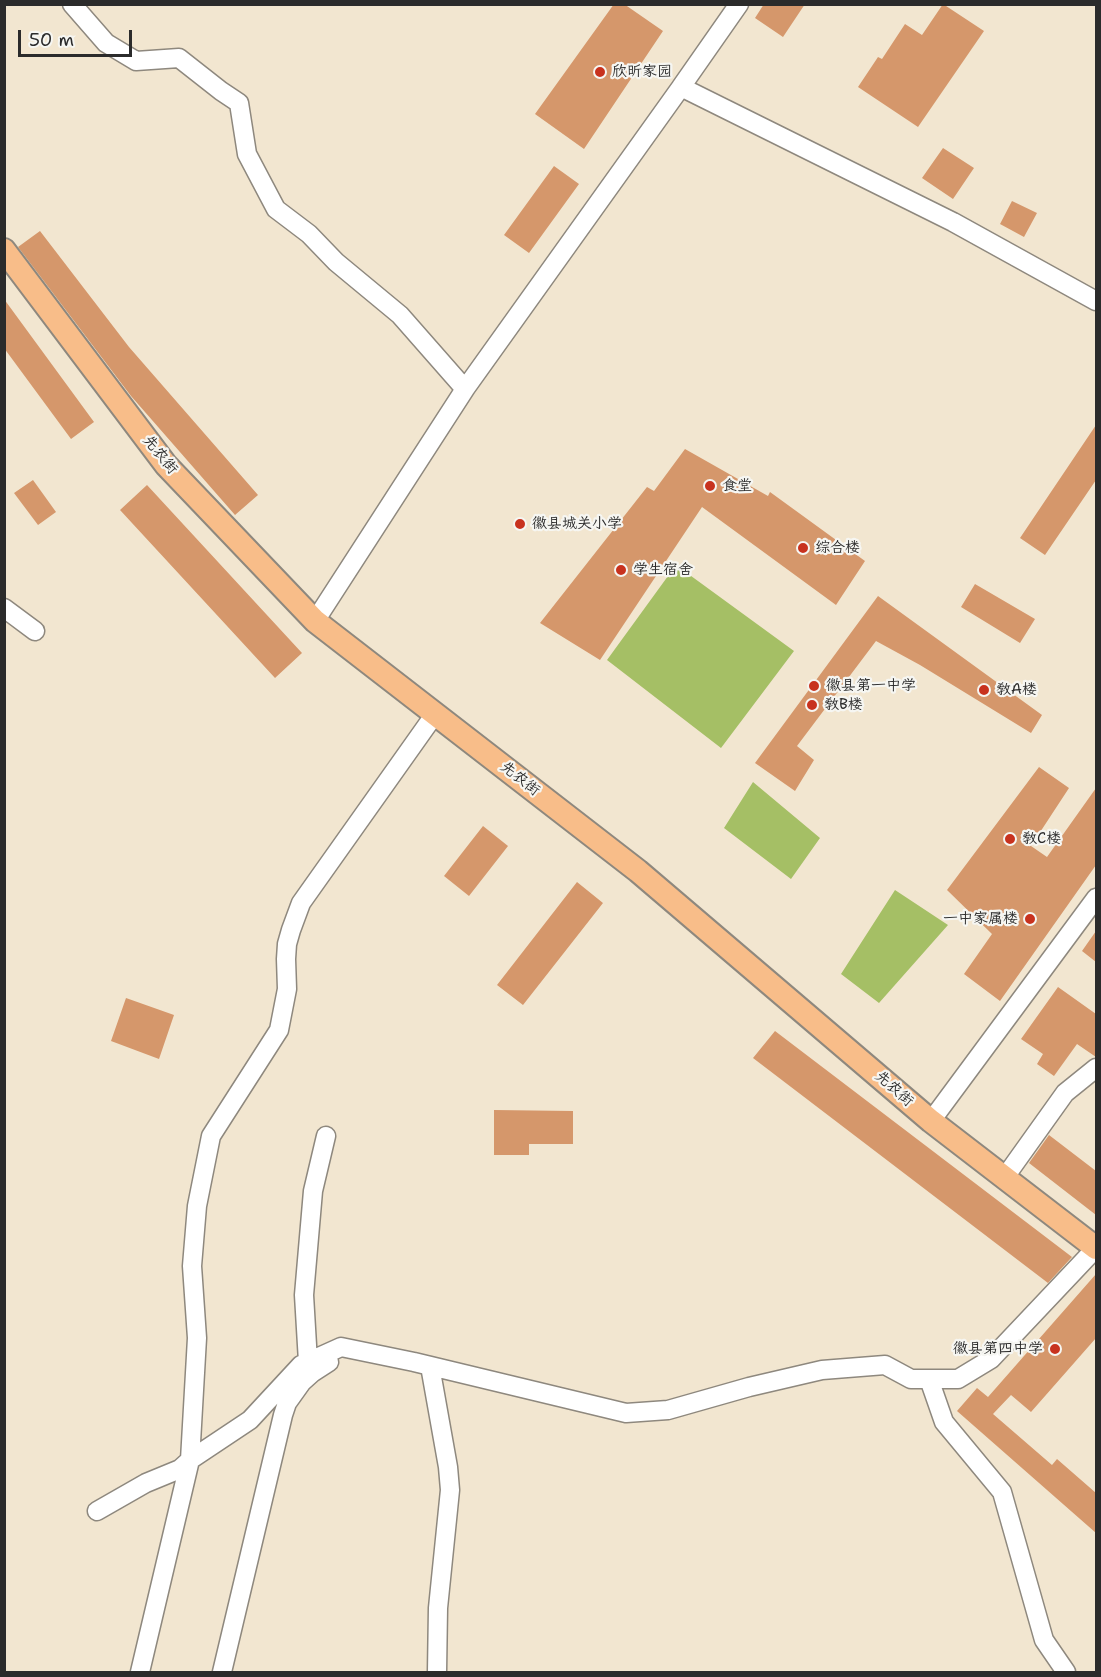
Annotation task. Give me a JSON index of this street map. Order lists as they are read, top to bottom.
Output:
{
  "streets": {
    "main road": ["先农街"]
  },
  "places": [
    "欣昕家园",
    "食堂",
    "徽县城关小学",
    "综合楼",
    "学生宿舍",
    "徽县第一中学",
    "教A楼",
    "教B楼",
    "教C楼",
    "一中家属楼",
    "徽县第四中学"
  ],
  "scale_bar": "50 m"
}
